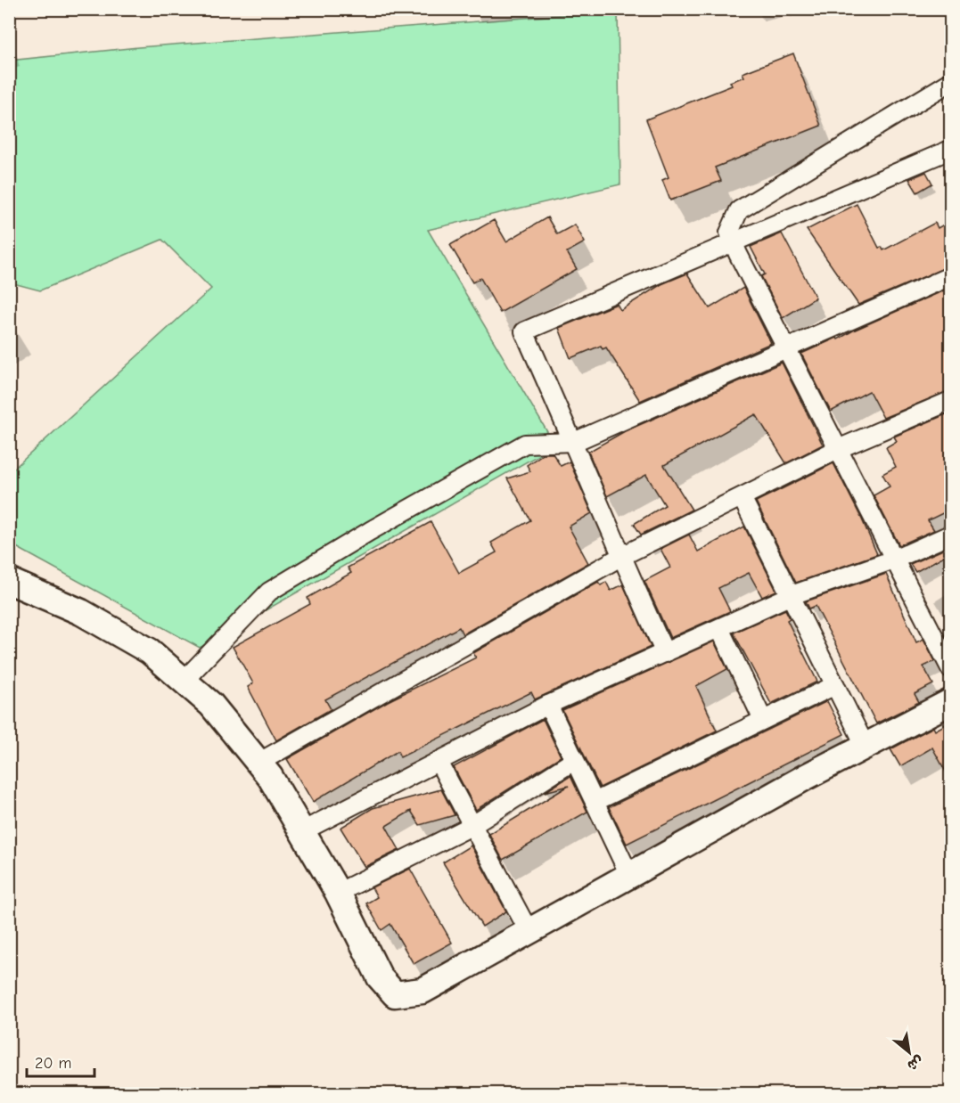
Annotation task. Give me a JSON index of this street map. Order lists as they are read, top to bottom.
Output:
{
  "scale_bar": "20 m",
  "north": "bottom right"
}
